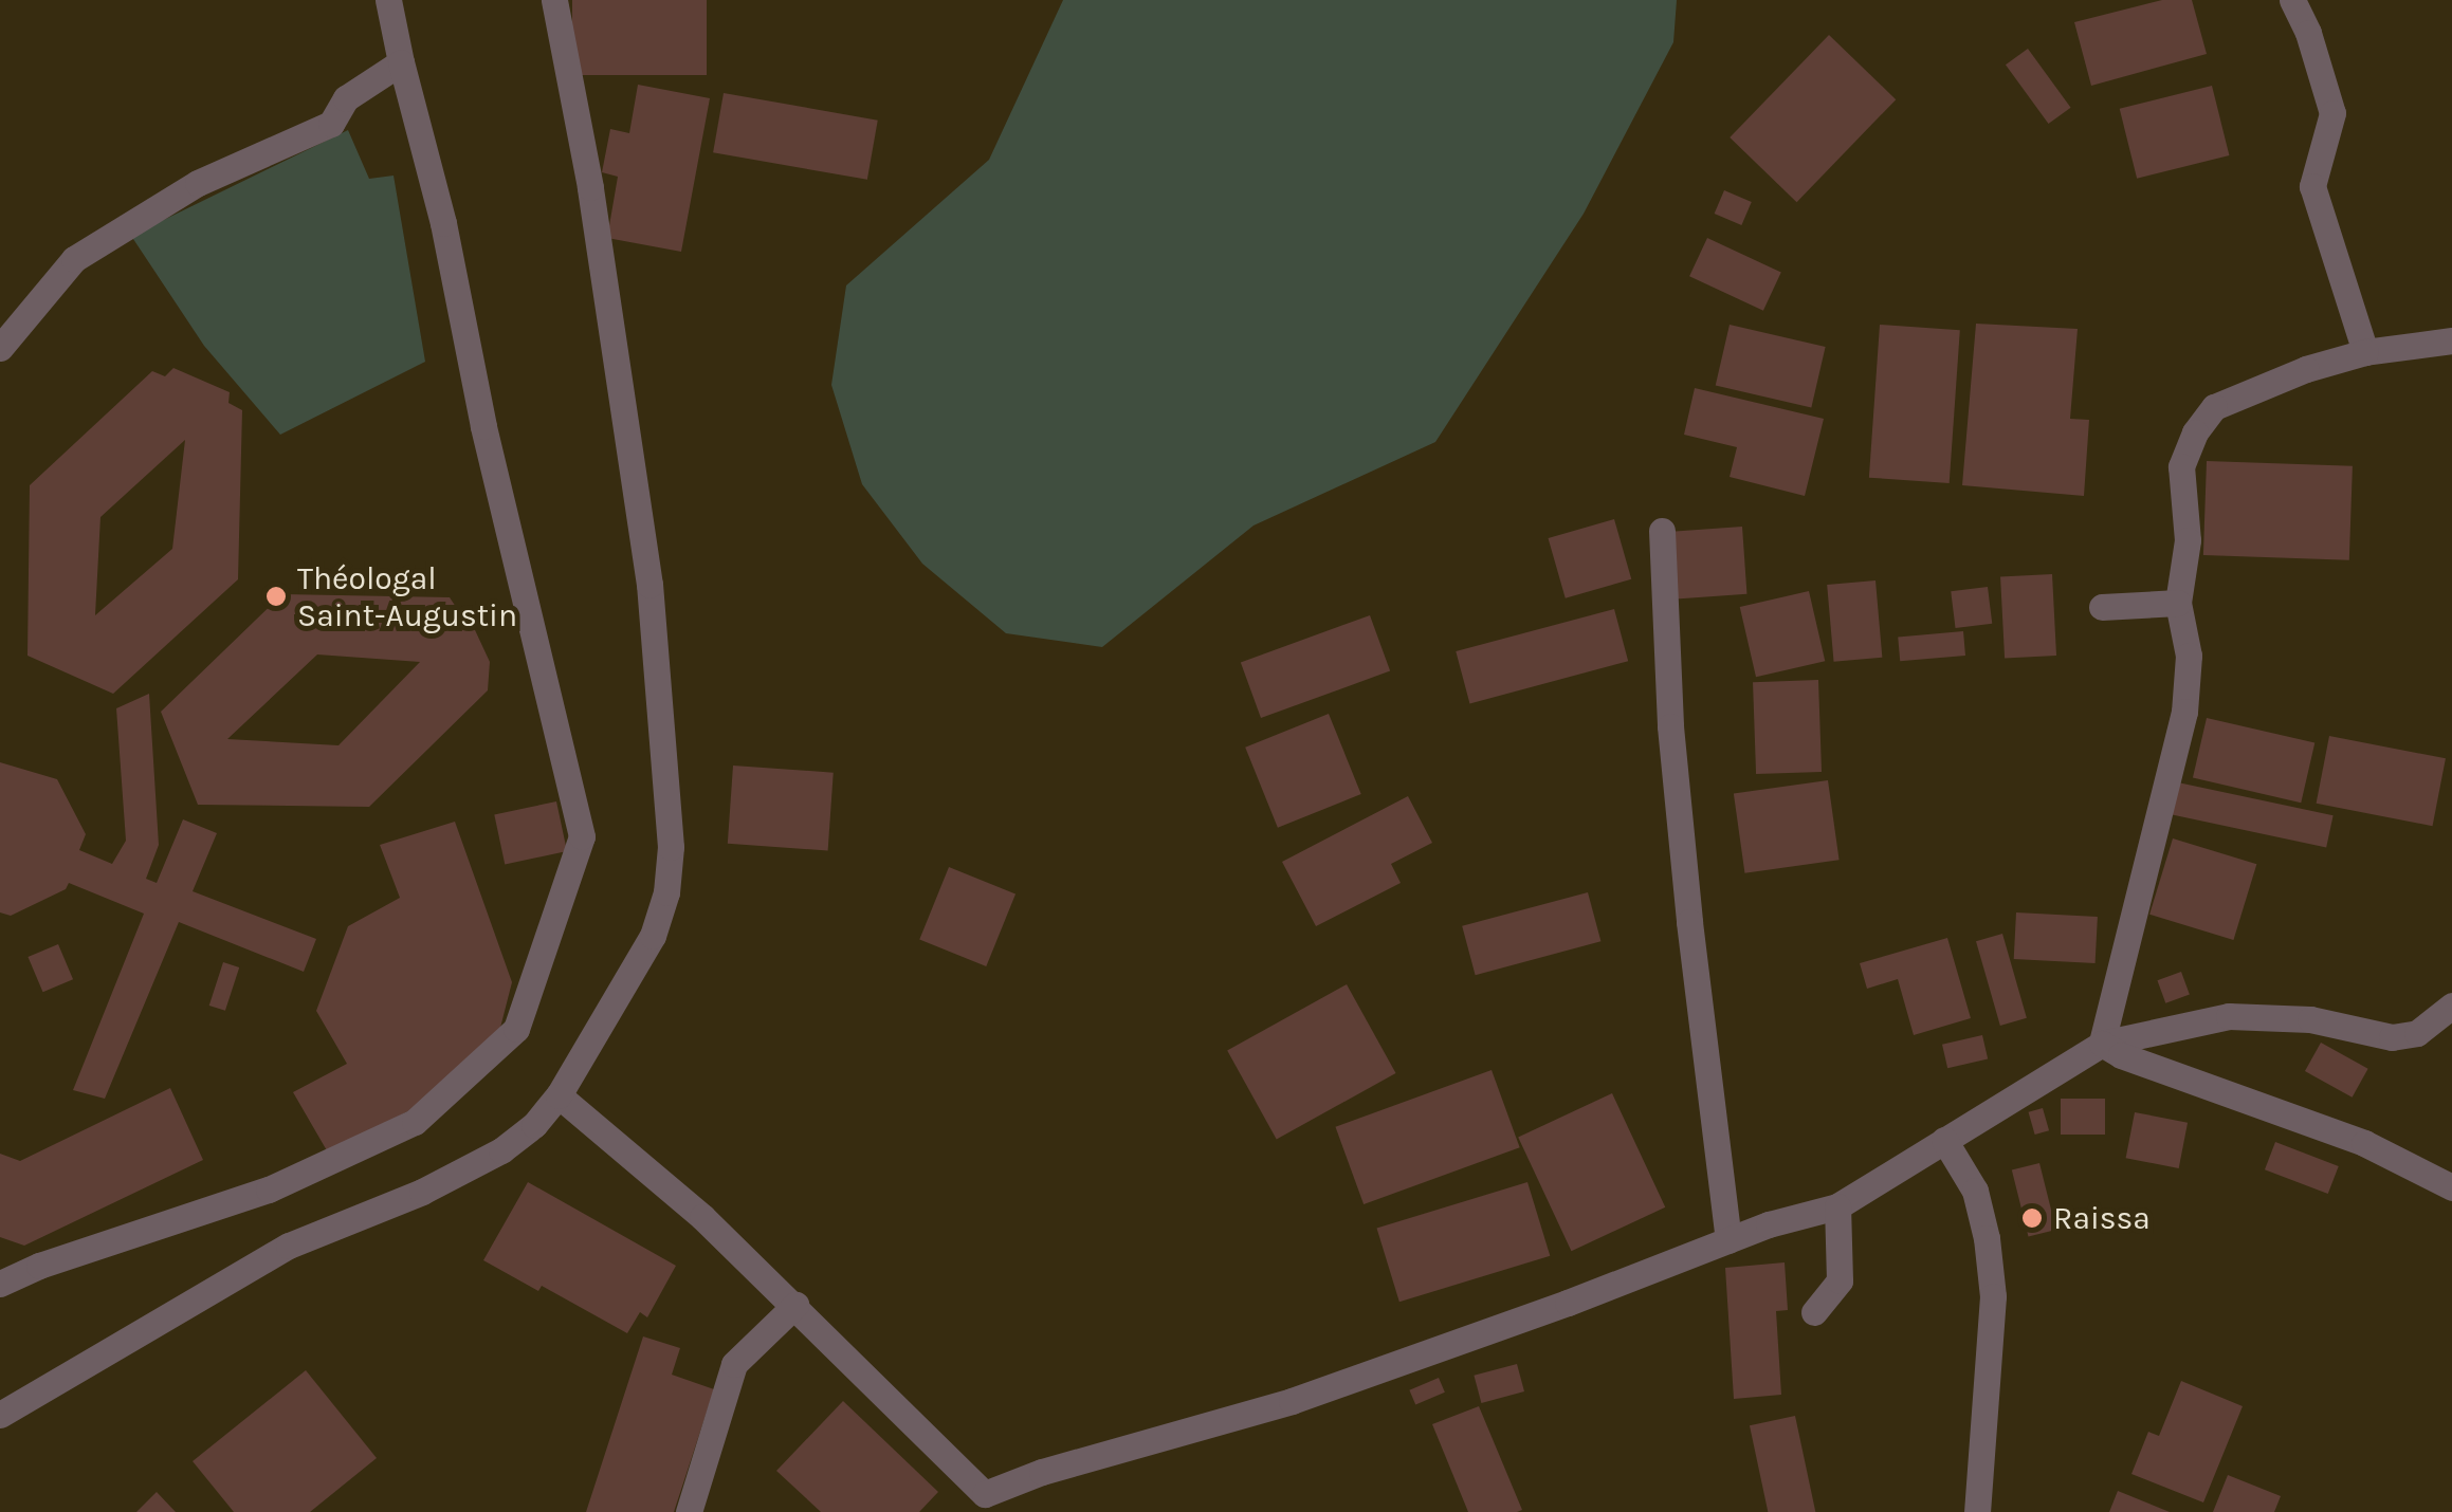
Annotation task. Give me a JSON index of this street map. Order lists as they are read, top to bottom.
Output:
{
  "places": ["Théologal Saint-Augustin", "Raissa"]
}
